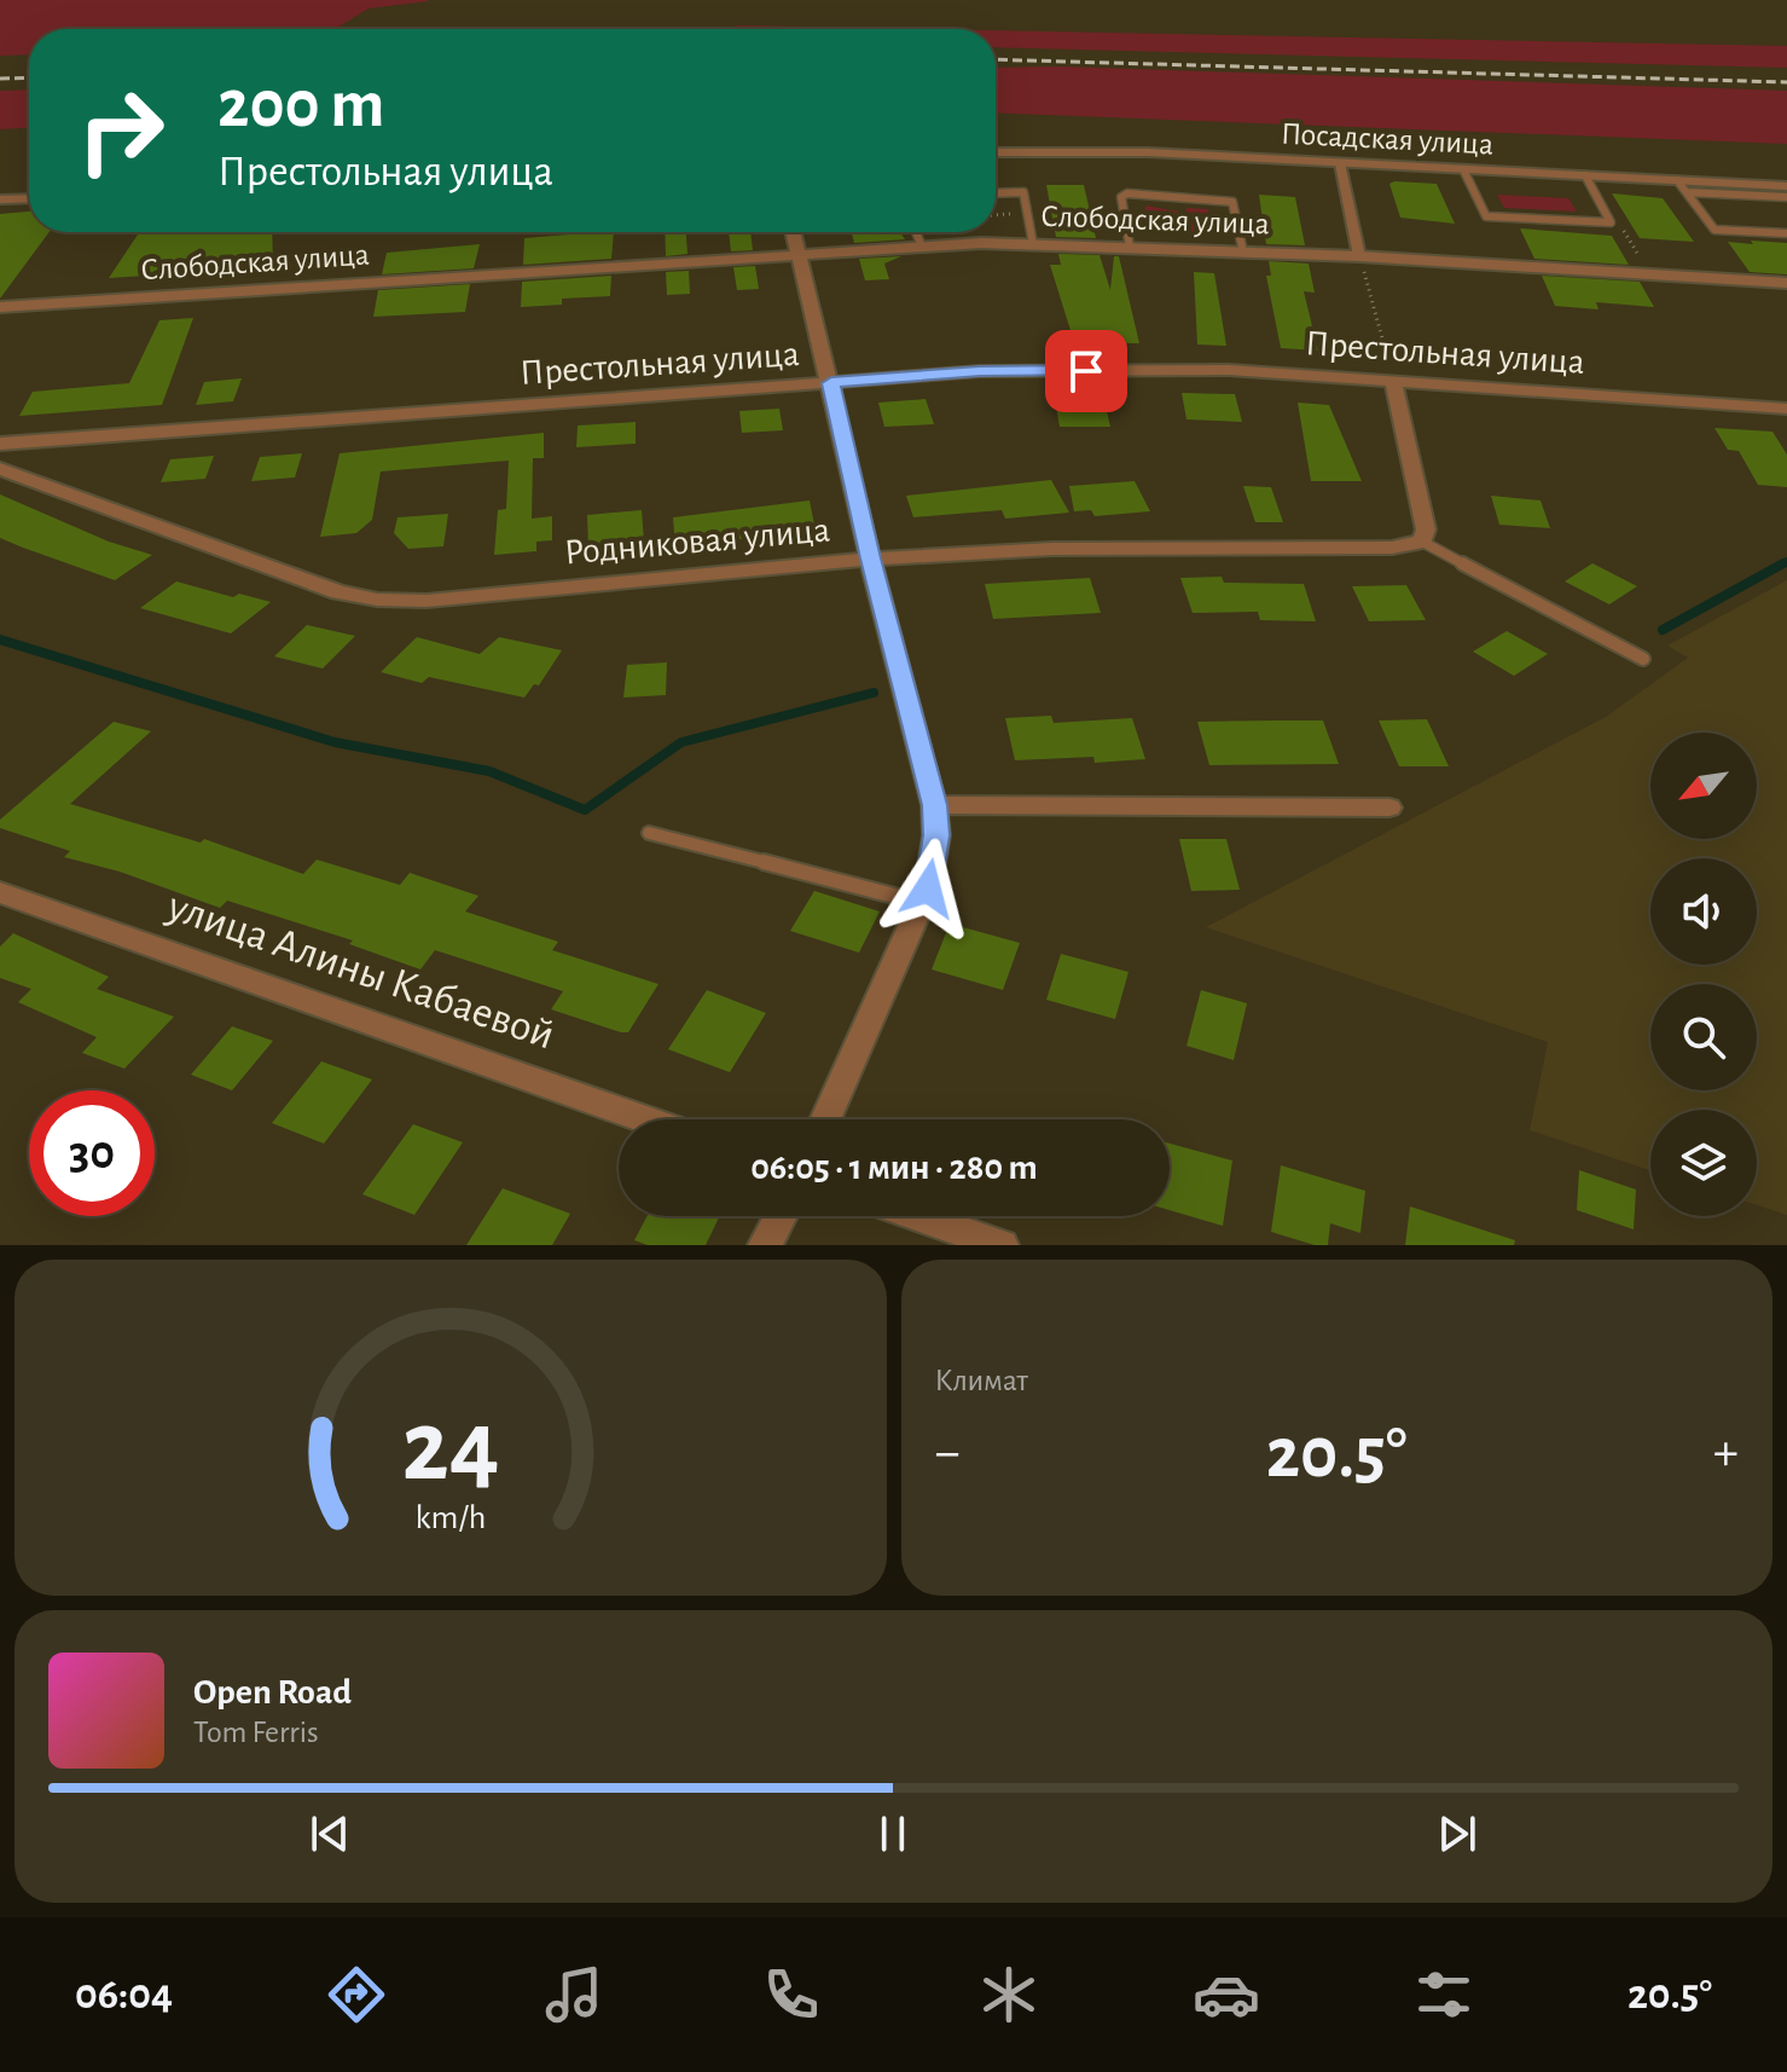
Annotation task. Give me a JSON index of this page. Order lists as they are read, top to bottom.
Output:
{
  "streets": {
    "street": [
      "Посадская улица",
      "Слободская улица",
      "Престольная улица",
      "Родниковая улица",
      "улица Алины Кабаевой"
    ]
  },
  "north": "bottom left",
  "page": {
    "turn": ["200 m", "Престольная улица"],
    "limit": "30",
    "trip": "06:05 · 1 мин · 280 m",
    "tile": "Климат",
    "heat": ["−", "20.5°", "+"],
    "song": ["Open Road", "Tom Ferris"],
    "tabs": ["06:04", "20.5°"],
    "gauge": ["24", "km/h"]
  }
}
